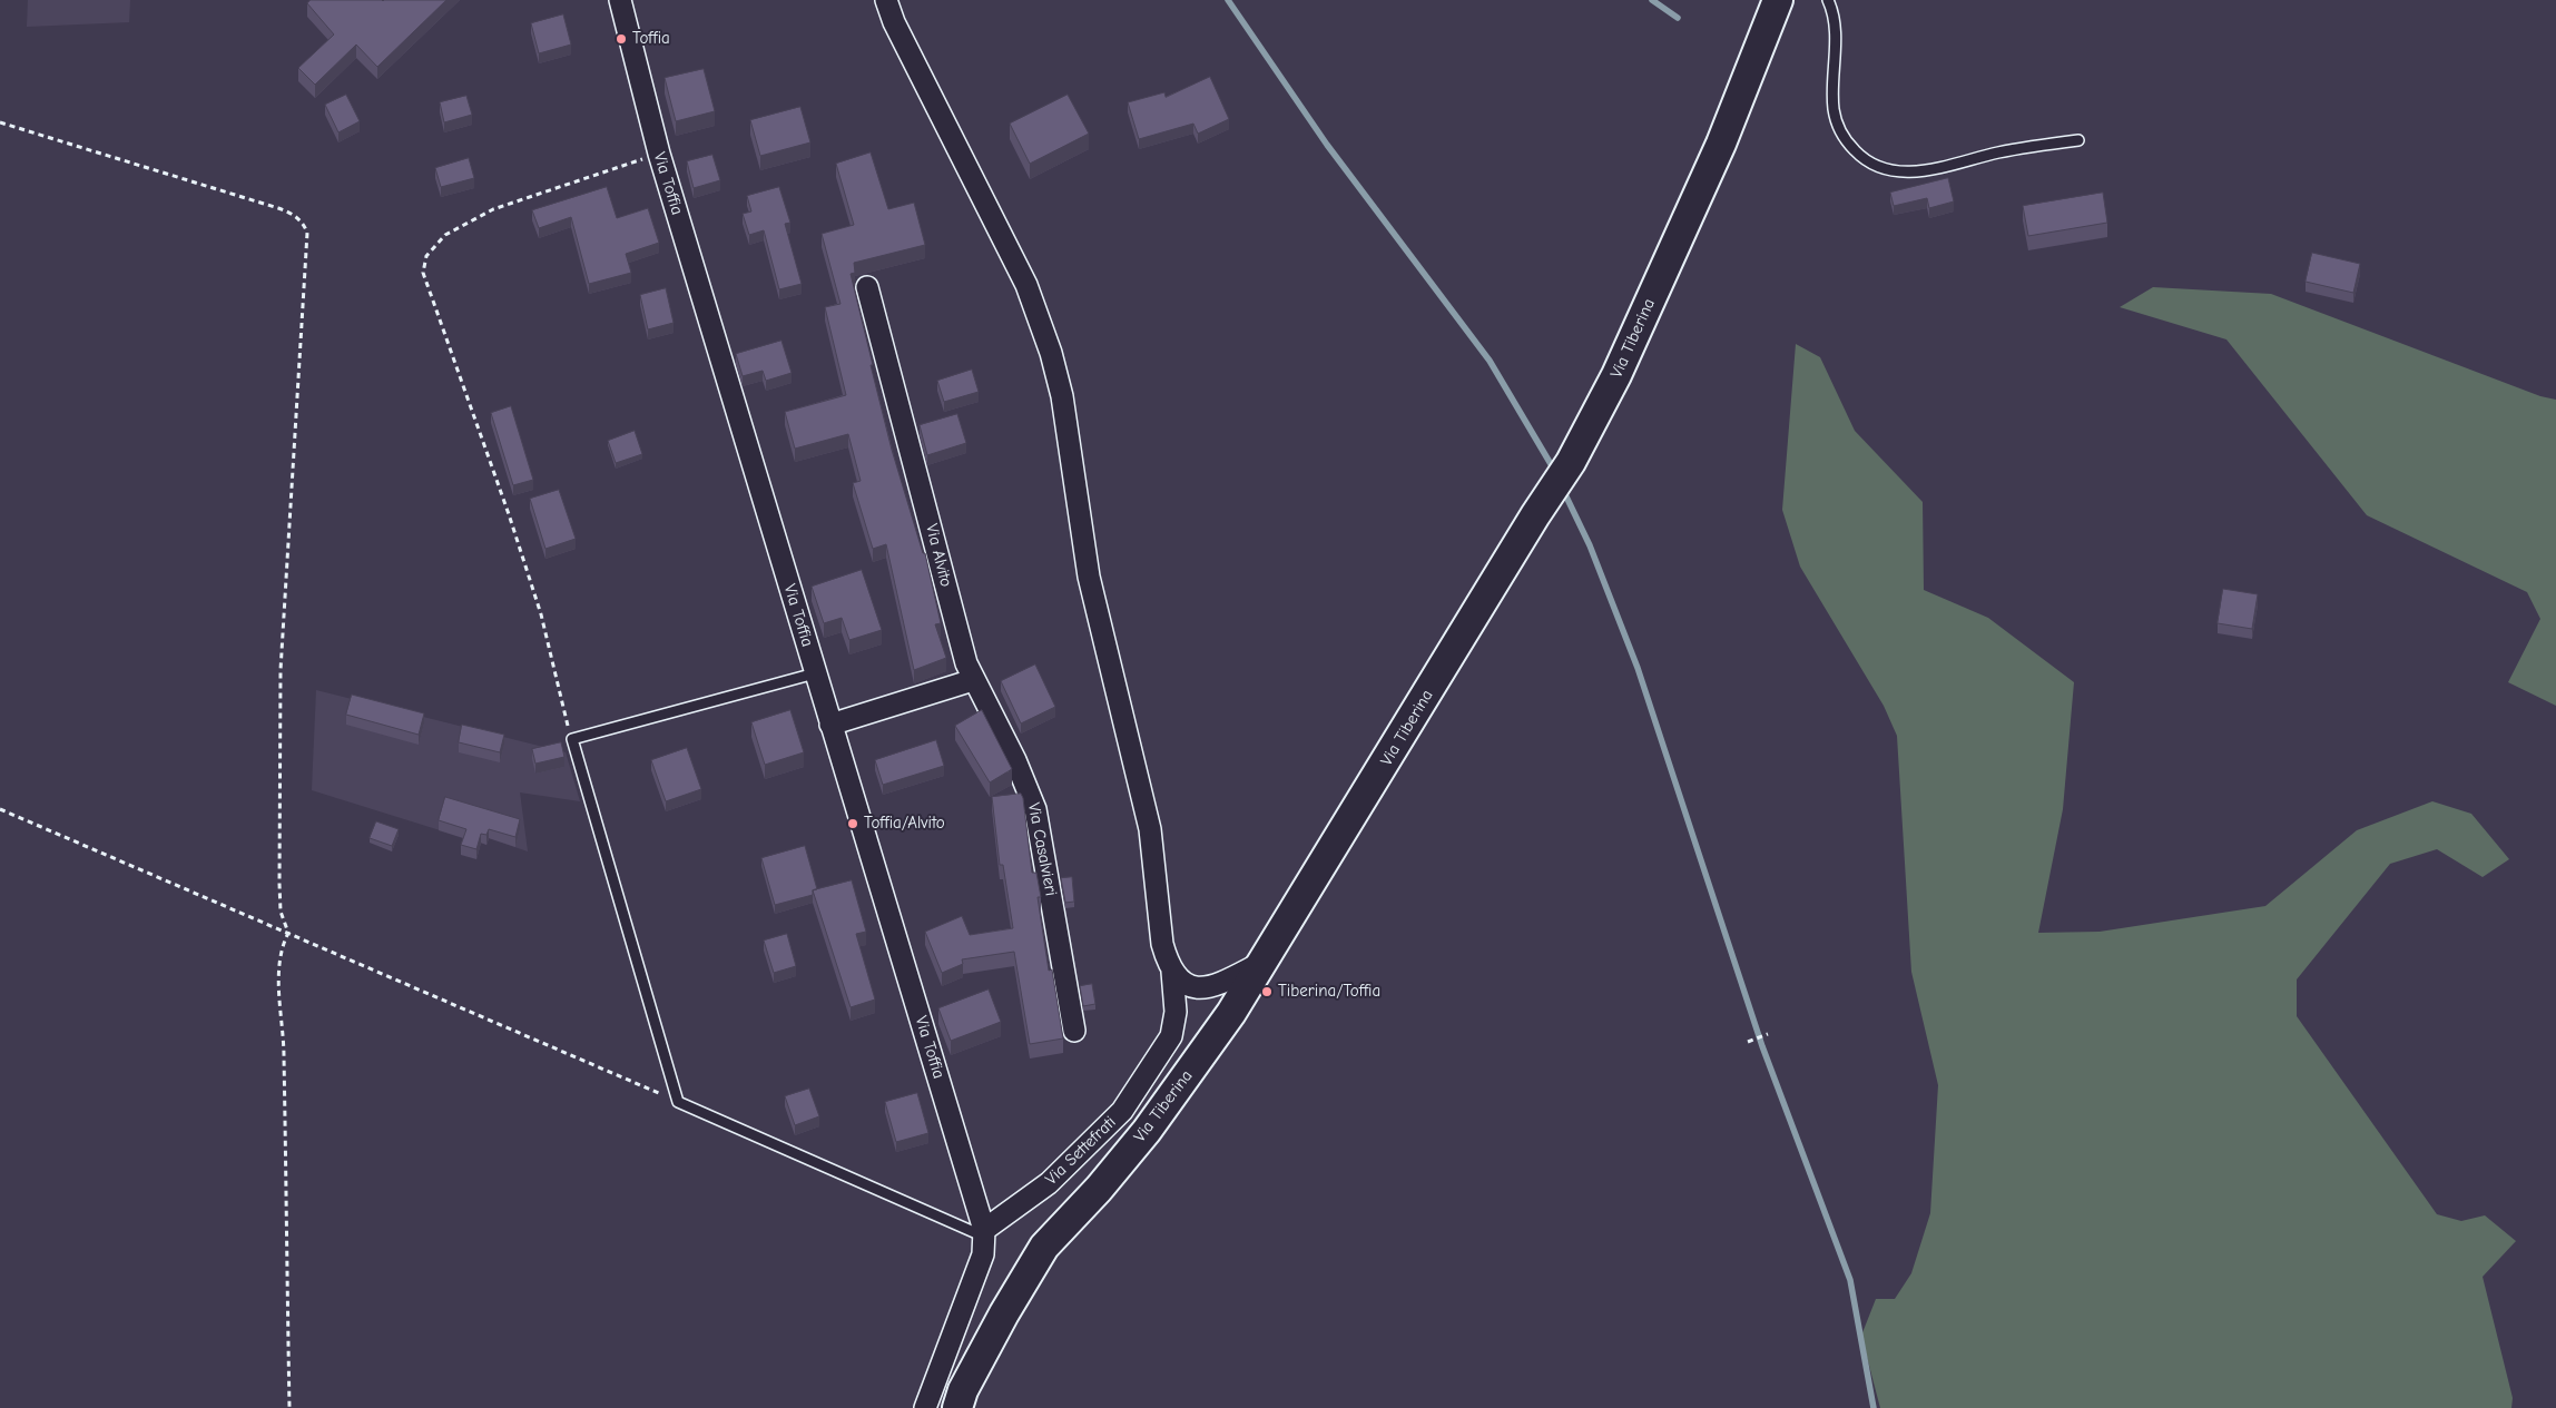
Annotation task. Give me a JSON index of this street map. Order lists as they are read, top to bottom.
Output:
{
  "streets": {
    "main road": ["Via Tiberina"],
    "street": [
      "Via Toffia",
      "Via Alvito",
      "Via Casalvieri",
      "Via Settefrati"
    ]
  },
  "crossings": [
    ["Via Toffia", "Via Settefrati"],
    ["Via Alvito", "Via Casalvieri"]
  ],
  "places": ["Toffia", "Toffia/Alvito", "Tiberina/Toffia"]
}
